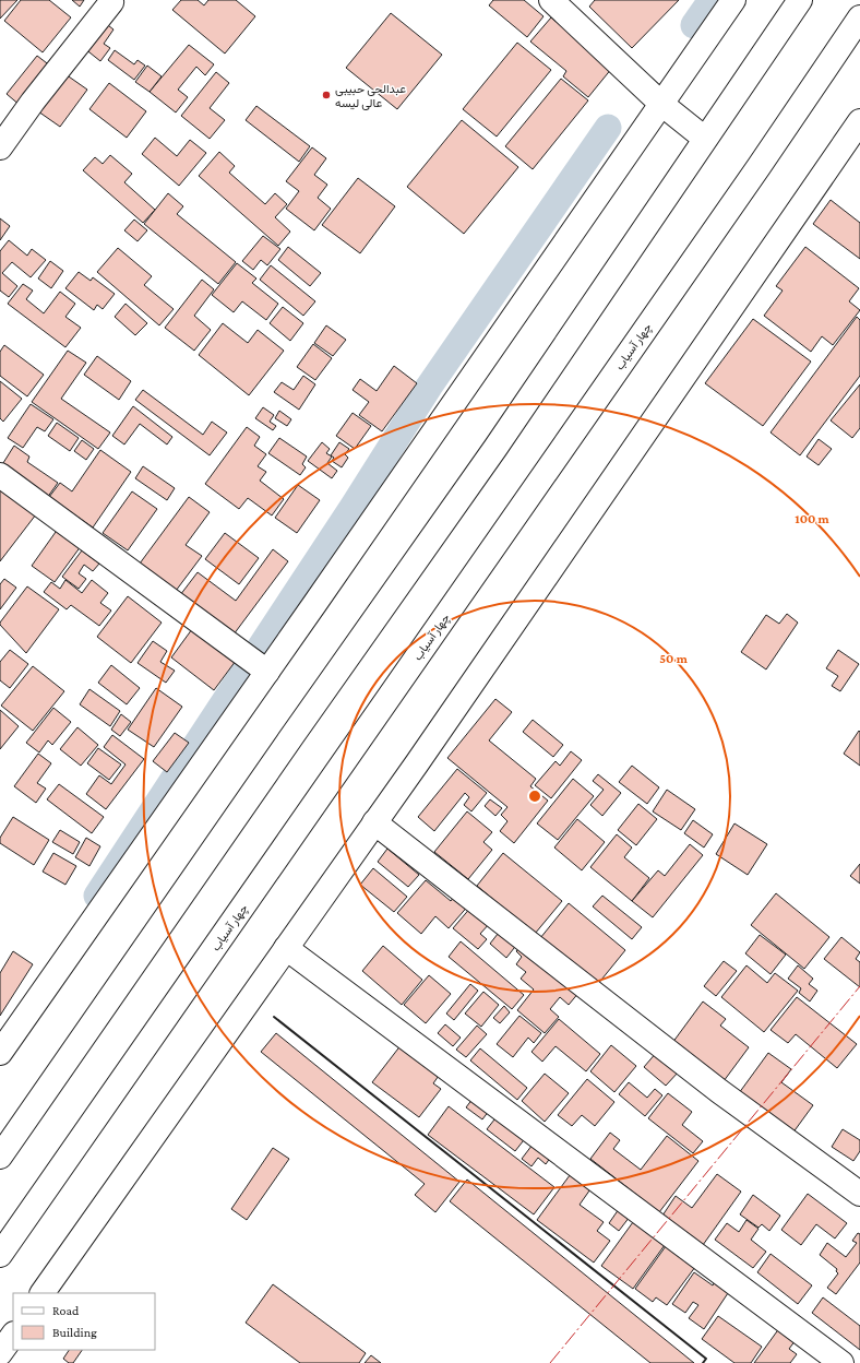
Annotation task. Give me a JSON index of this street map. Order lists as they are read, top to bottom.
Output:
{
  "streets": {
    "main road": ["چهار آسیاب"]
  },
  "places": ["عبدالحی حبیبی عالی لیسه"],
  "legend": ["Road", "Building"],
  "rings": ["100 m", "50 m"]
}
